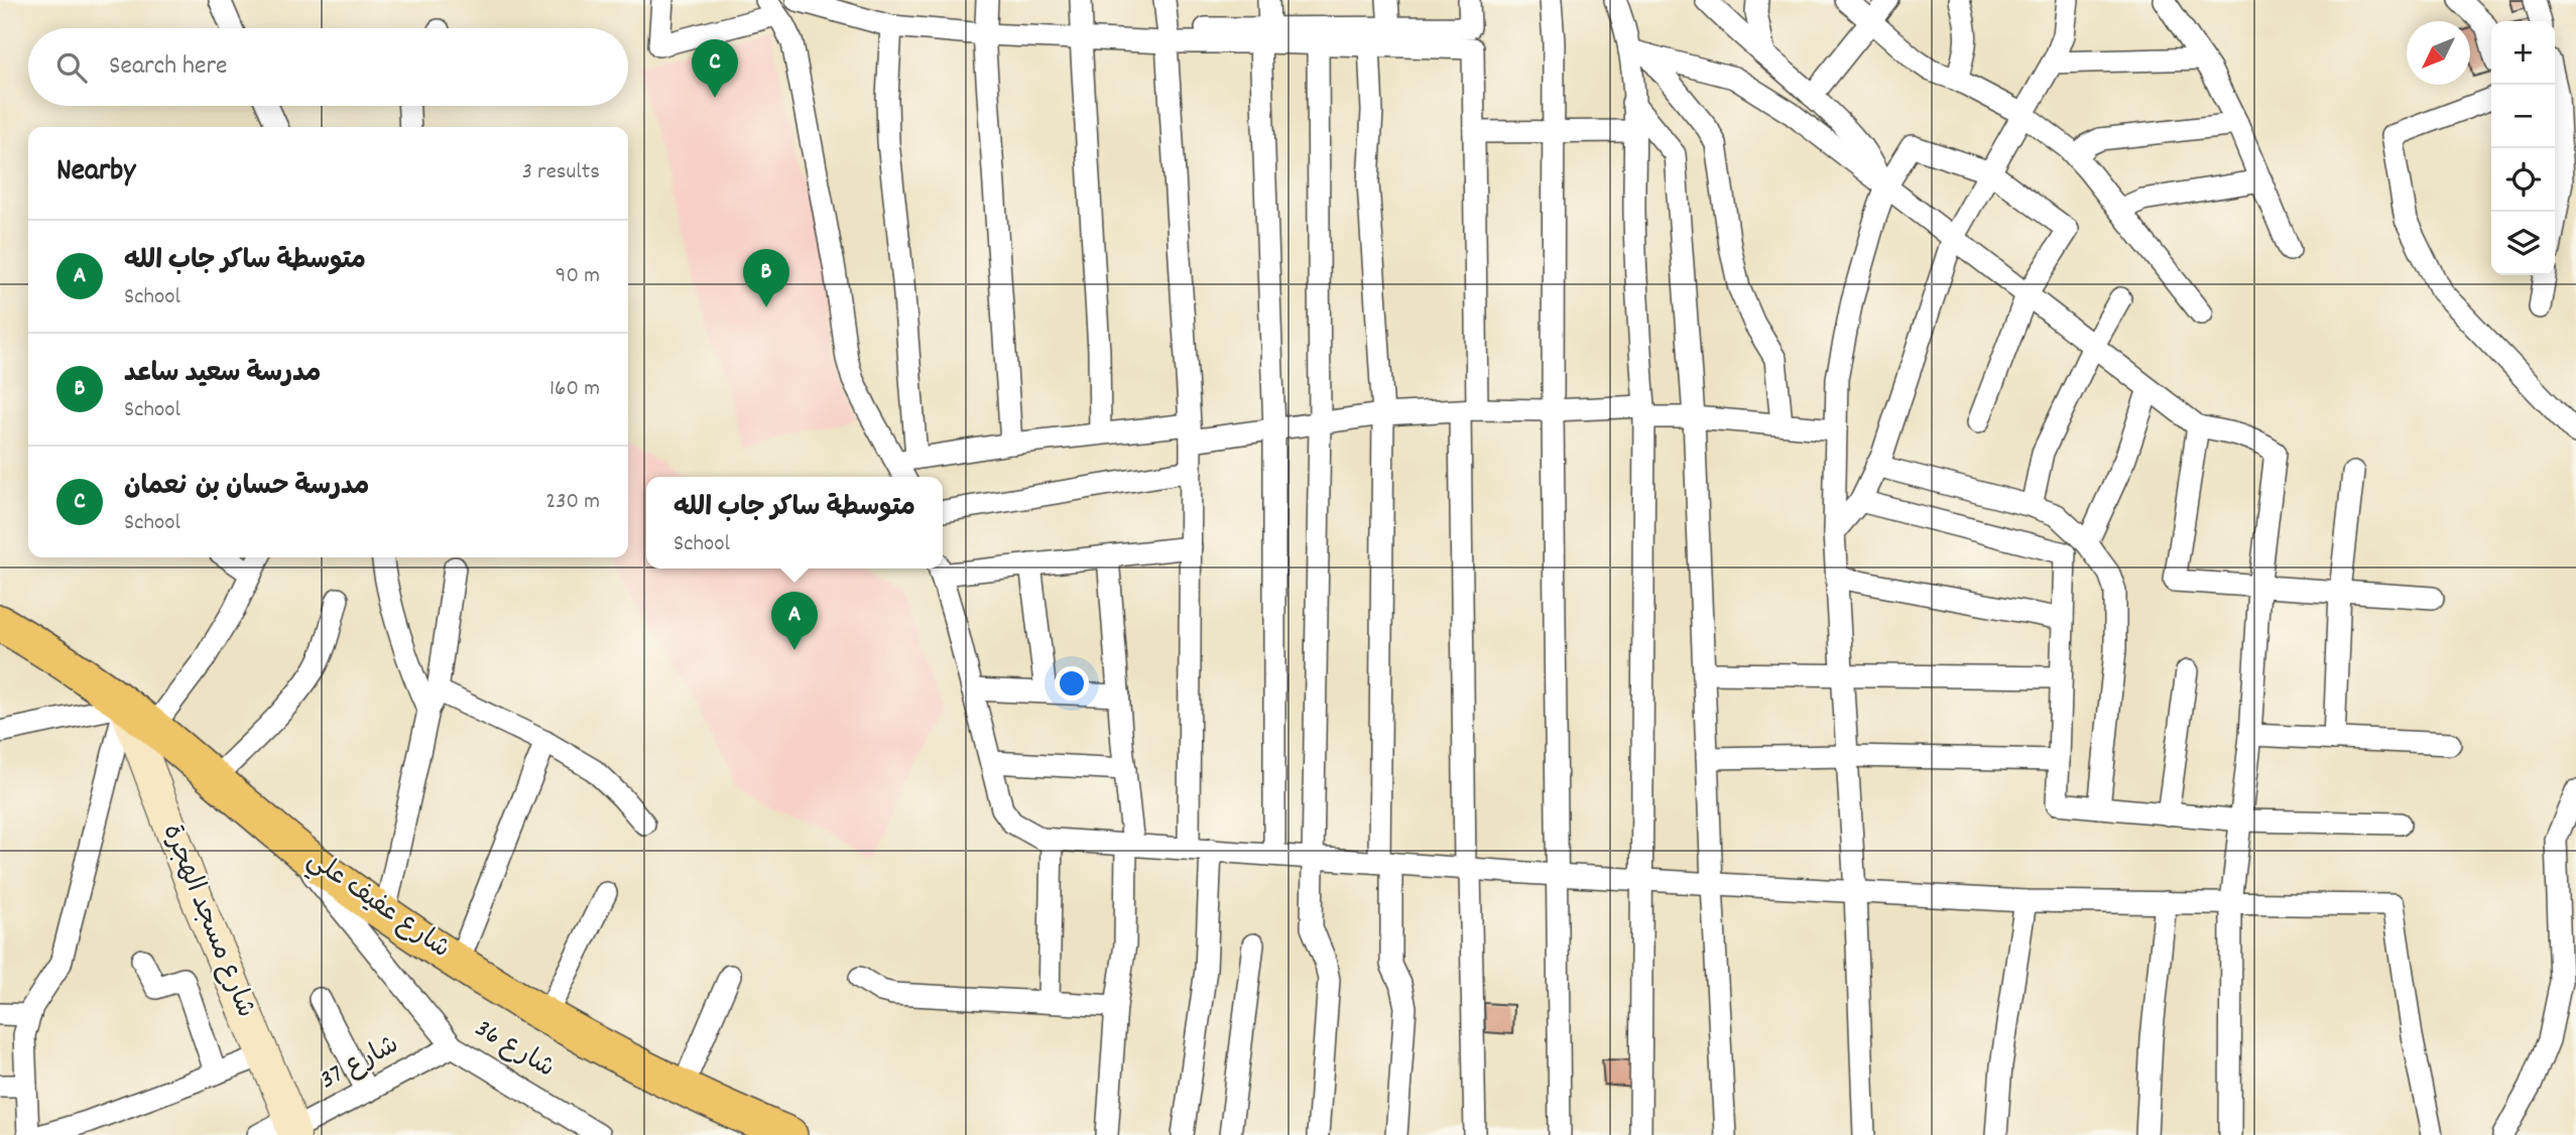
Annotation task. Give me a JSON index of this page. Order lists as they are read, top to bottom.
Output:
{
  "streets": {
    "main road": ["شارع عفيف علي"],
    "street": ["شارع مسجد الهجرة", "شارع 36", "شارع 37"]
  },
  "crossings": [
    ["شارع عفيف علي", "شارع مسجد الهجرة"],
    ["شارع عفيف علي", "شارع 36"],
    ["شارع مسجد الهجرة", "شارع 37"],
    ["شارع 36", "شارع 37"]
  ],
  "north": "bottom left",
  "page": {
    "map_buttons": ["+", "−"],
    "search": "Search here",
    "pins": ["C", "B", "A"],
    "heading": ["Nearby", "3 results"],
    "list": [
      {
        "mark": "A",
        "name": "متوسطة ساكر جاب الله",
        "note": "School",
        "value": "90 m"
      },
      {
        "mark": "B",
        "name": "مدرسة سعيد ساعد",
        "note": "School",
        "value": "160 m"
      },
      {
        "mark": "C",
        "name": "مدرسة حسان بن نعمان",
        "note": "School",
        "value": "230 m"
      }
    ],
    "popup": ["متوسطة ساكر جاب الله", "School"]
  }
}
